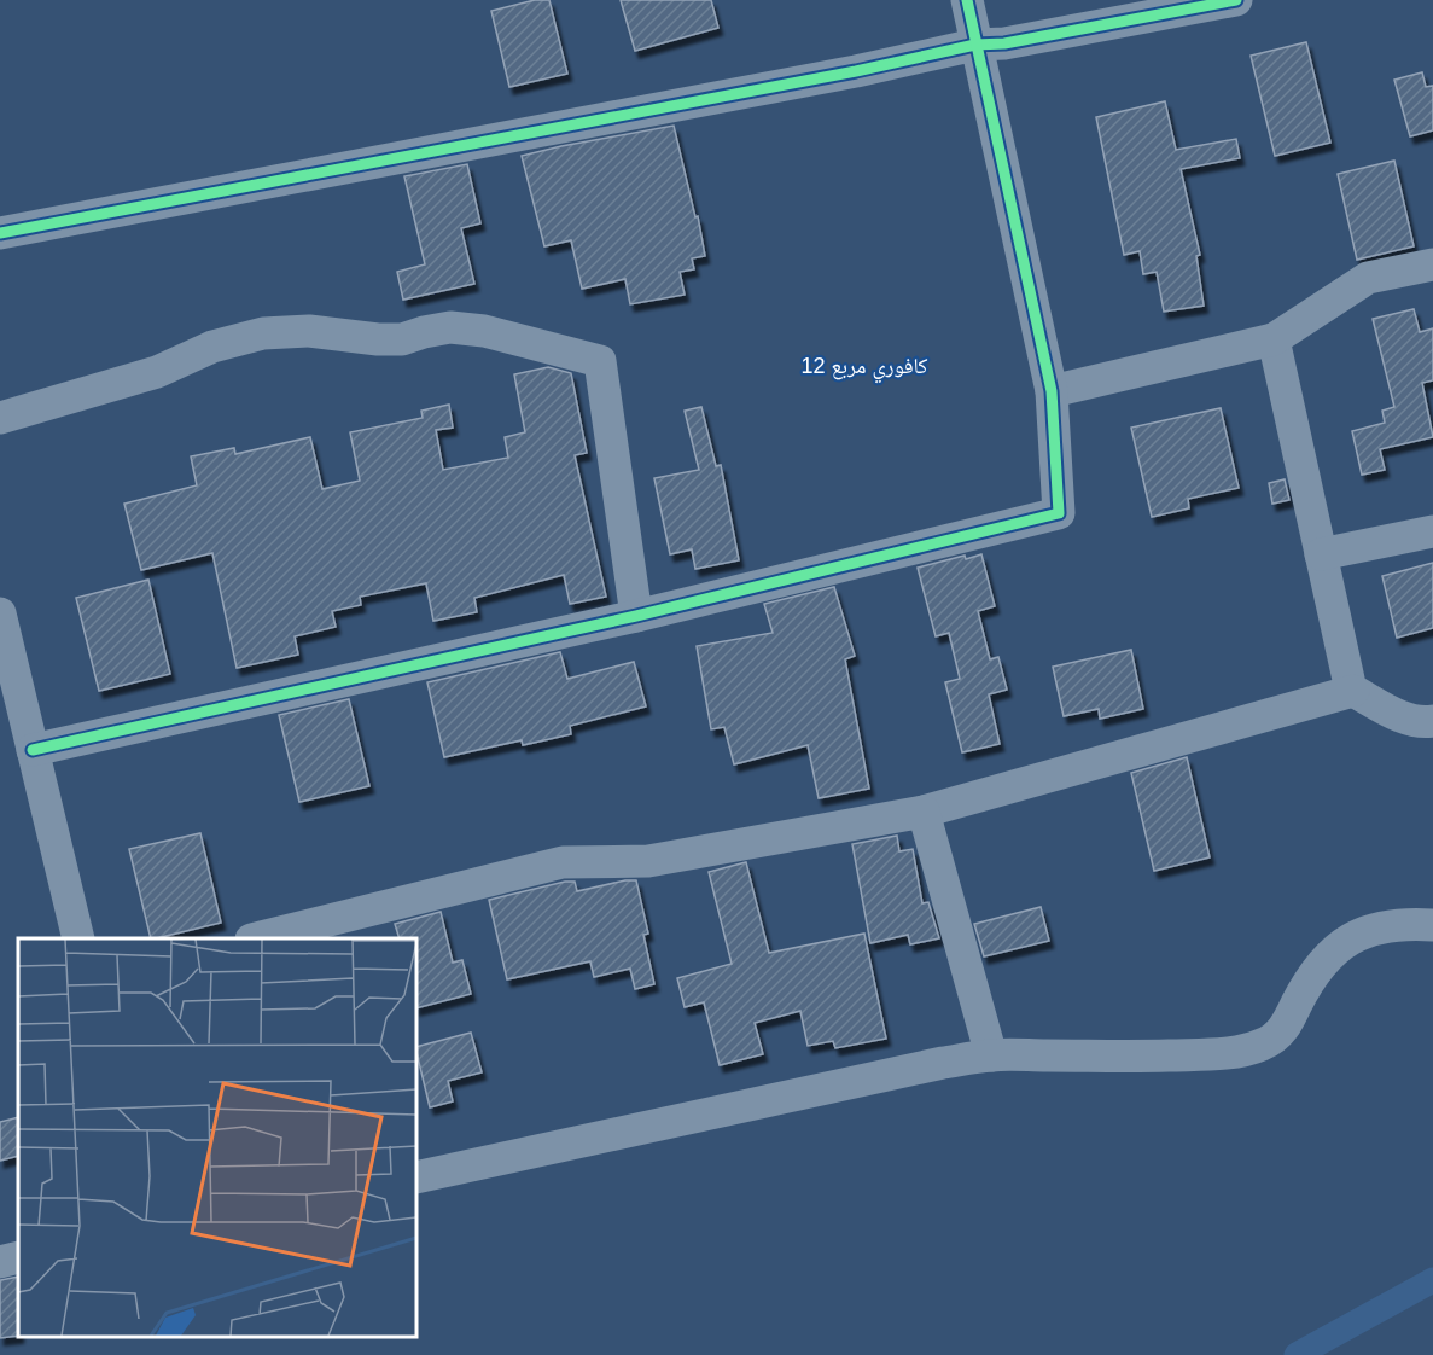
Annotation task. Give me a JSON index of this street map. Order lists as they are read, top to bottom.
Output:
{
  "districts": ["كافوري مربع 12"]
}
